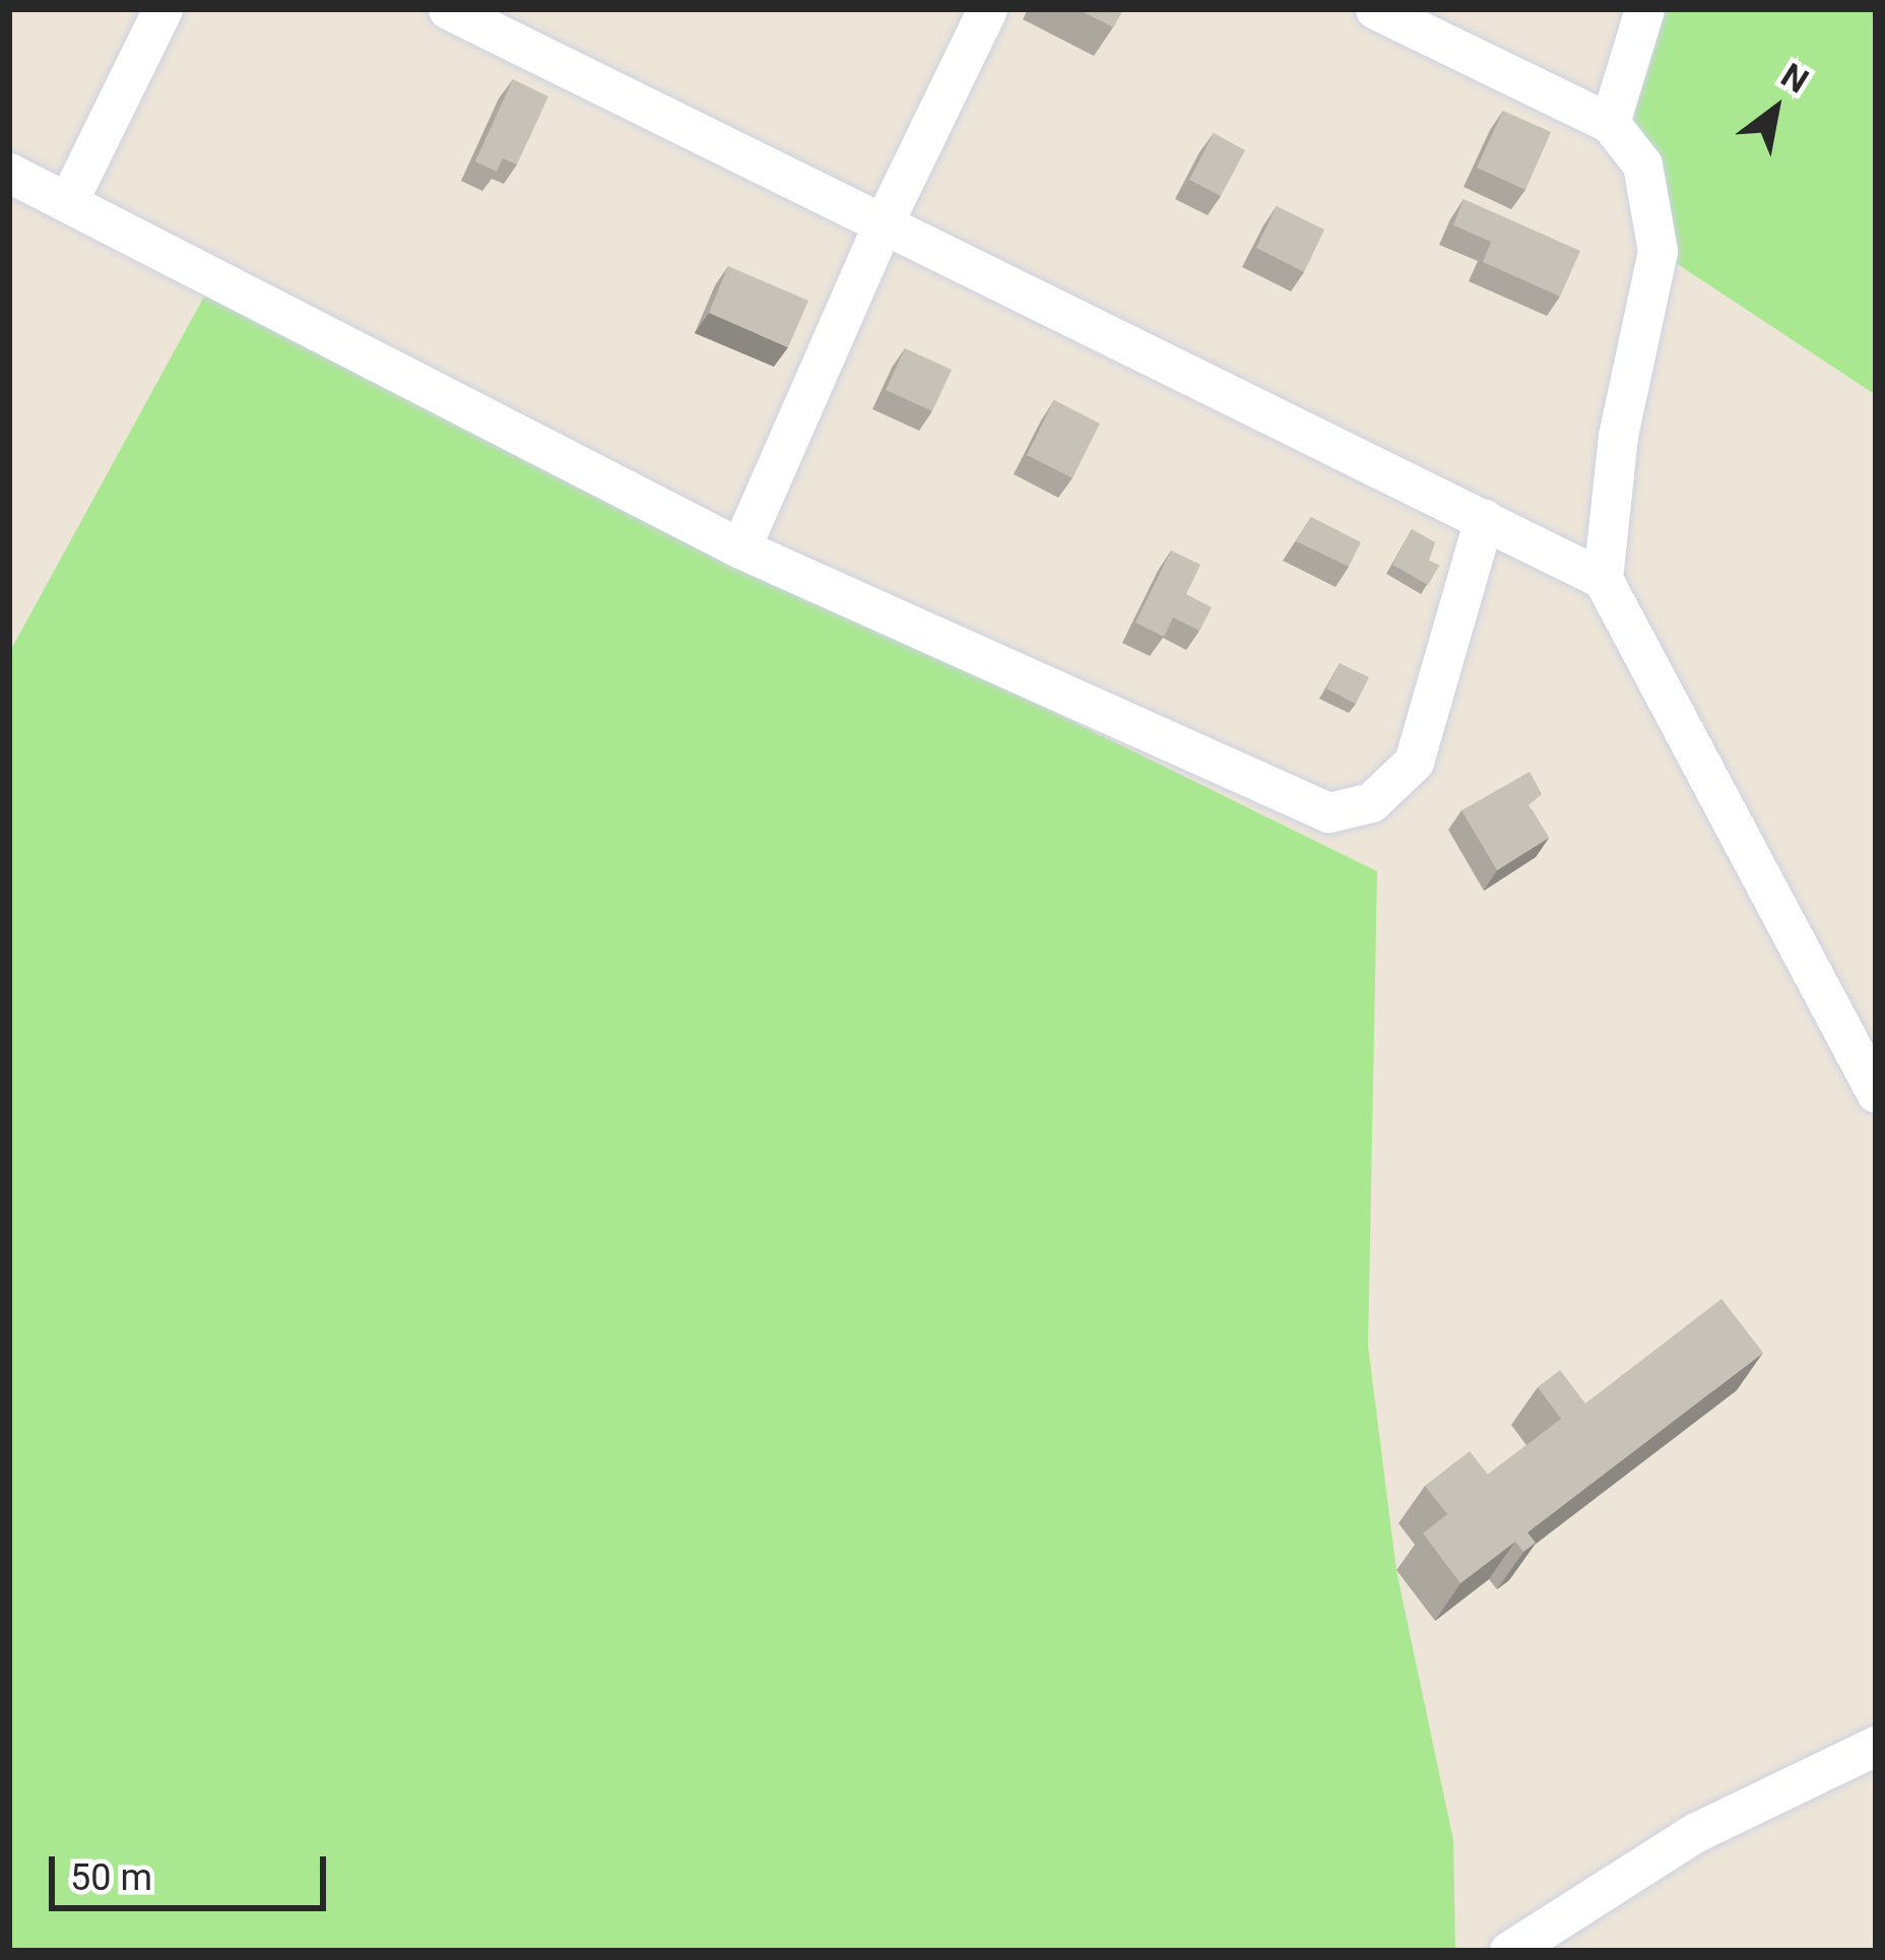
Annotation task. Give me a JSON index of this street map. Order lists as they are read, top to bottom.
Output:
{
  "scale_bar": "50 m",
  "north": "top right"
}
